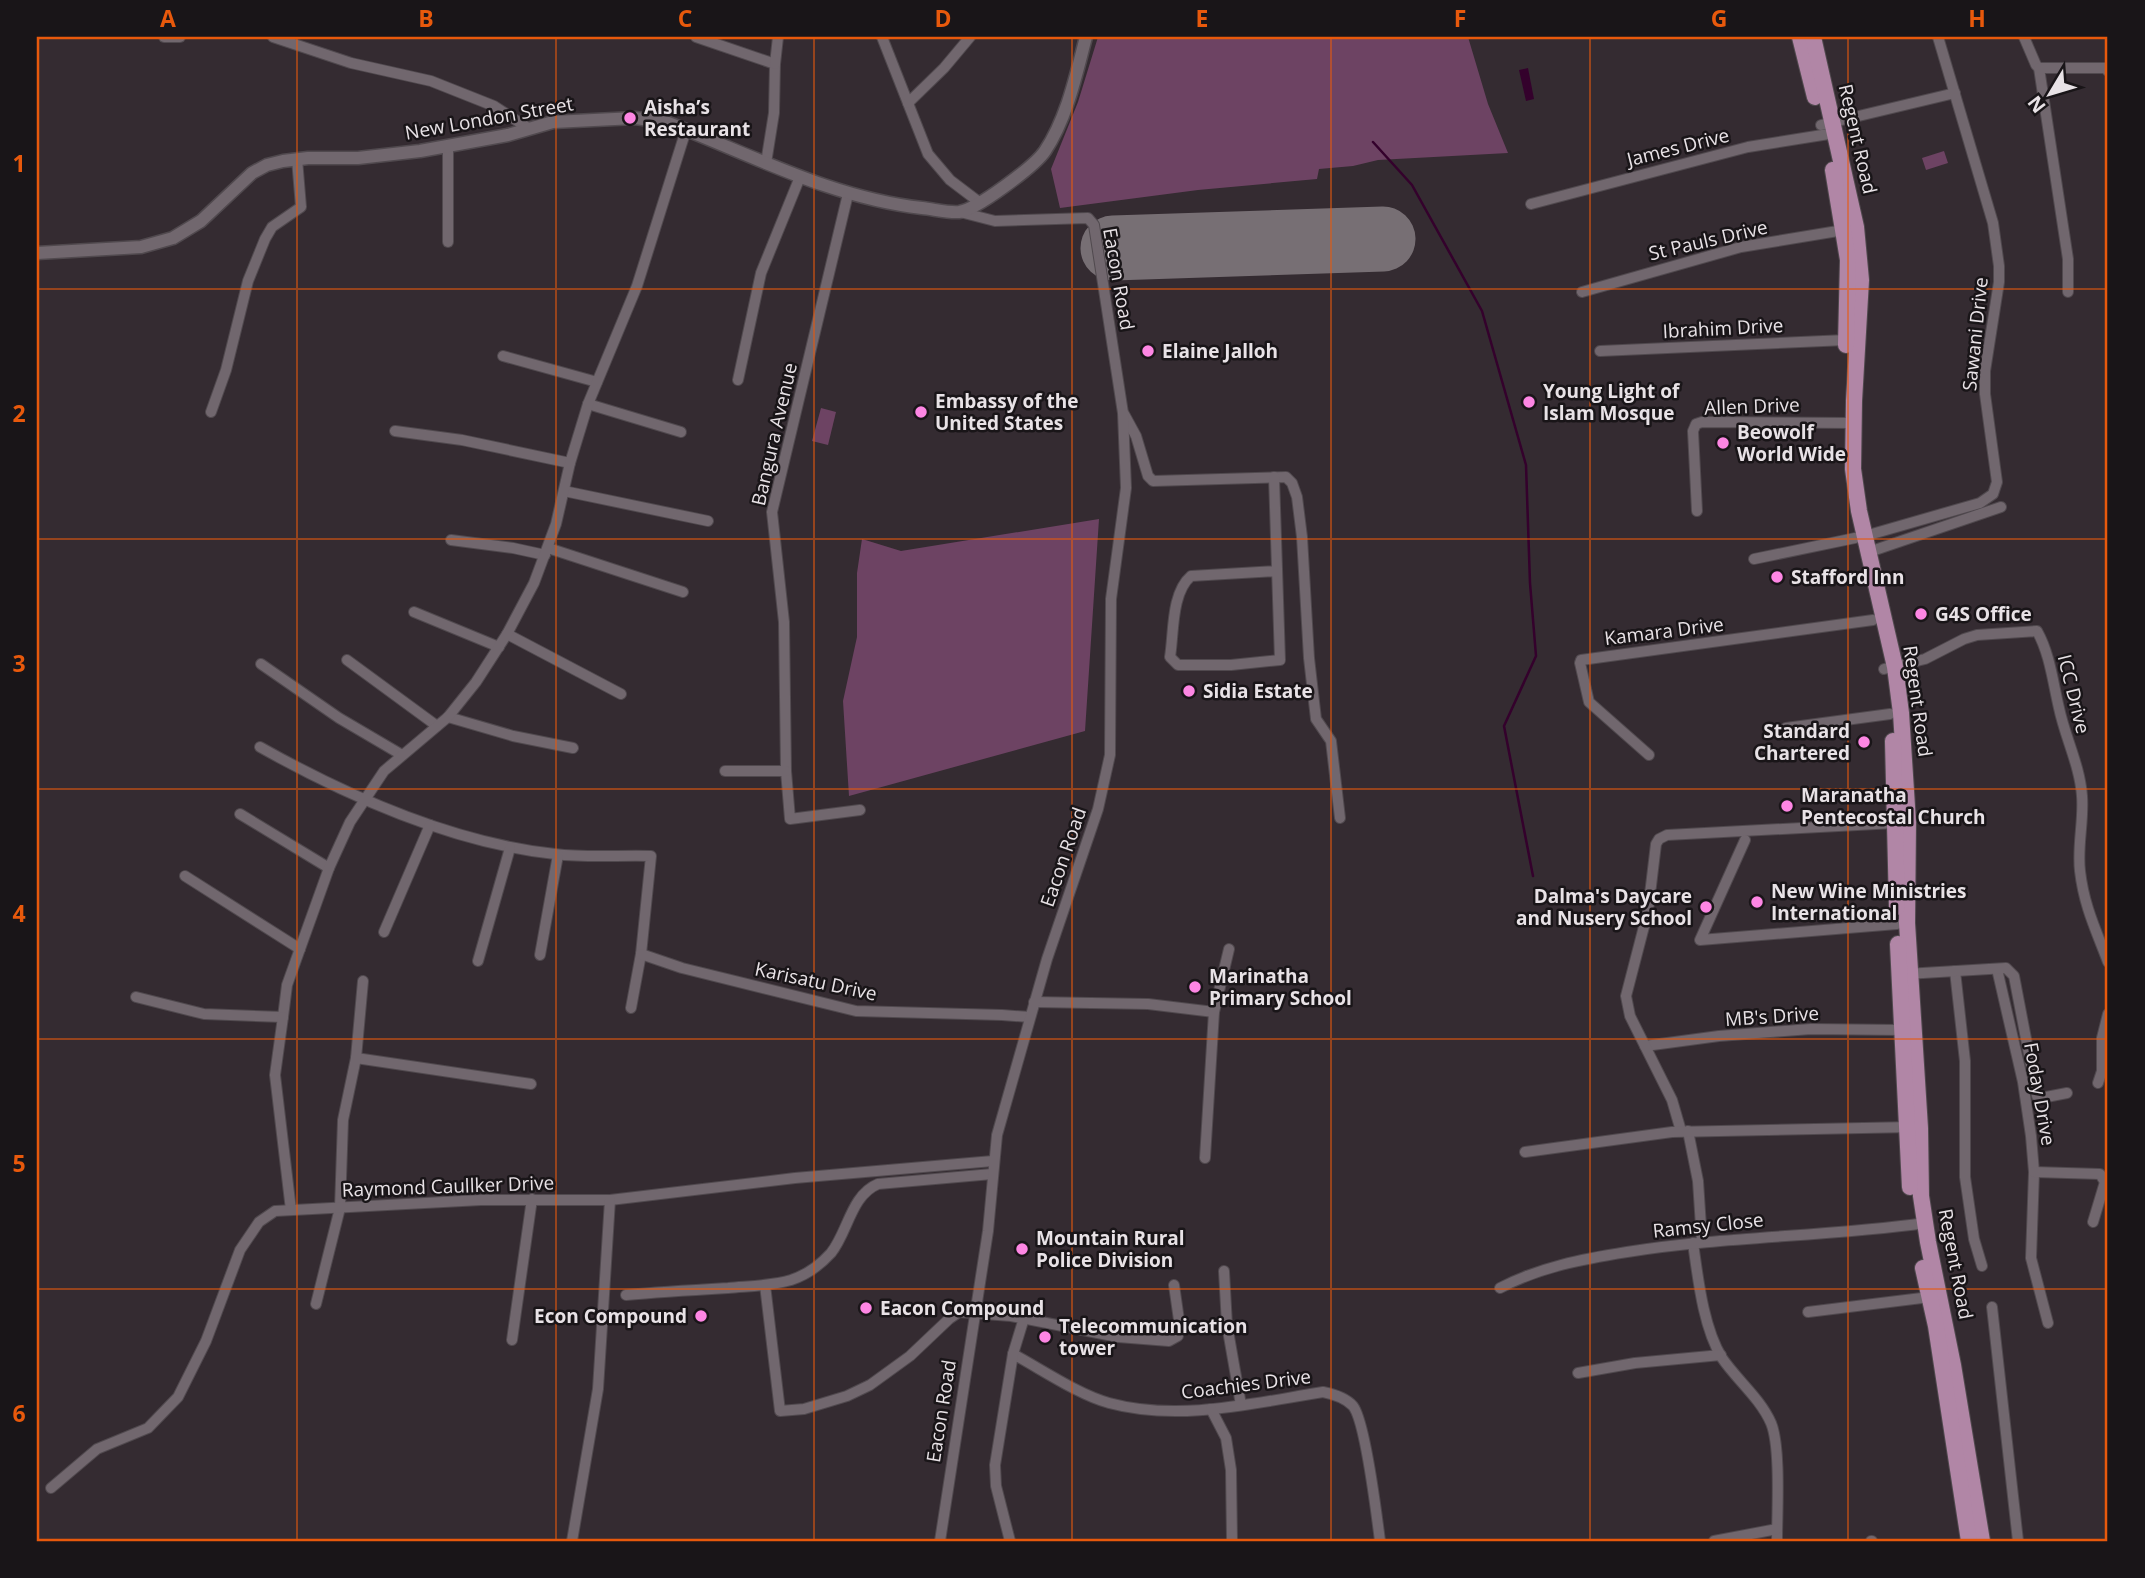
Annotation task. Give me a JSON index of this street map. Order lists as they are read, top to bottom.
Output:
{
  "streets": {
    "main road": ["Regent Road"],
    "street": [
      "New London Street",
      "James Drive",
      "St Pauls Drive",
      "Eacon Road",
      "Ibrahim Drive",
      "Sawani Drive",
      "Allen Drive",
      "Bangura Avenue",
      "Kamara Drive",
      "ICC Drive",
      "Karisatu Drive",
      "MB's Drive",
      "Foday Drive",
      "Raymond Caullker Drive",
      "Ramsy Close",
      "Coachies Drive"
    ]
  },
  "crossings": [
    ["New London Street", "Eacon Road"],
    ["New London Street", "Bangura Avenue"],
    ["Regent Road", "James Drive"],
    ["Regent Road", "St Pauls Drive"],
    ["Regent Road", "Ibrahim Drive"],
    ["Regent Road", "Sawani Drive"],
    ["Regent Road", "Allen Drive"],
    ["Regent Road", "Kamara Drive"],
    ["Regent Road", "ICC Drive"],
    ["Regent Road", "MB's Drive"],
    ["Regent Road", "Ramsy Close"],
    ["James Drive", "Sawani Drive"],
    ["Eacon Road", "Karisatu Drive"],
    ["Eacon Road", "Raymond Caullker Drive"]
  ],
  "places": [
    "Aisha’s Restaurant",
    "Elaine Jalloh",
    "Young Light of Islam Mosque",
    "Embassy of the United States",
    "Beowolf World Wide",
    "Stafford Inn",
    "G4S Office",
    "Sidia Estate",
    "Standard Chartered",
    "Maranatha Pentecostal Church",
    "New Wine Ministries International",
    "Dalma's Daycare and Nusery School",
    "Marinatha Primary School",
    "Mountain Rural Police Division",
    "Eacon Compound",
    "Econ Compound",
    "Telecommunication tower"
  ],
  "north": "bottom left",
  "grid": {
    "columns": [
      "A",
      "B",
      "C",
      "D",
      "E",
      "F",
      "G",
      "H"
    ],
    "rows": [
      "1",
      "2",
      "3",
      "4",
      "5",
      "6"
    ]
  }
}
